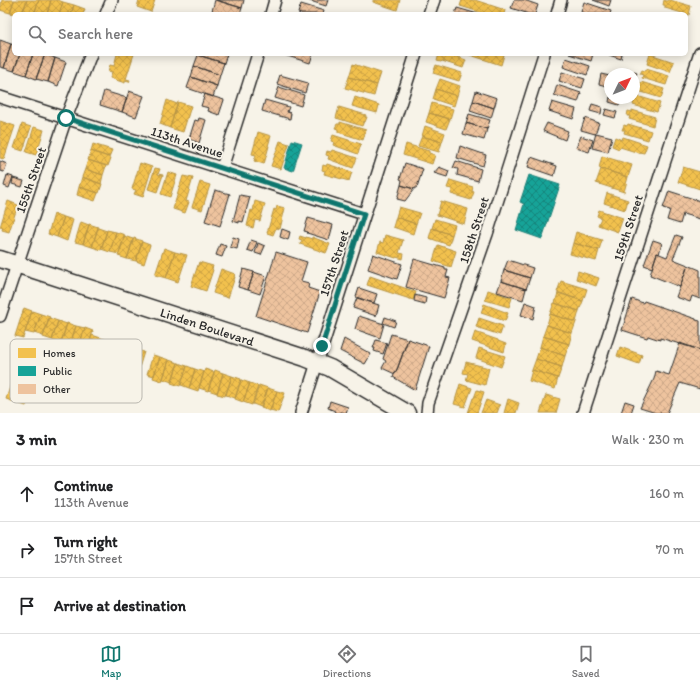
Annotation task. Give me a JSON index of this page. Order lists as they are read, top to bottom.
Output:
{
  "streets": {
    "main road": ["Linden Boulevard"],
    "street": [
      "113th Avenue",
      "155th Street",
      "159th Street",
      "158th Street",
      "157th Street"
    ]
  },
  "crossings": [
    ["113th Avenue", "155th Street"],
    ["113th Avenue", "157th Street"],
    ["155th Street", "Linden Boulevard"],
    ["157th Street", "Linden Boulevard"]
  ],
  "legend": ["Homes", "Public", "Other"],
  "north": "top right",
  "page": {
    "search": "Search here",
    "heading": ["3 min", "Walk · 230 m"],
    "list": [
      ["Continue", "113th Avenue", "160 m"],
      ["Turn right", "157th Street", "70 m"],
      "Arrive at destination"
    ],
    "nav": ["Map", "Directions", "Saved"]
  }
}
